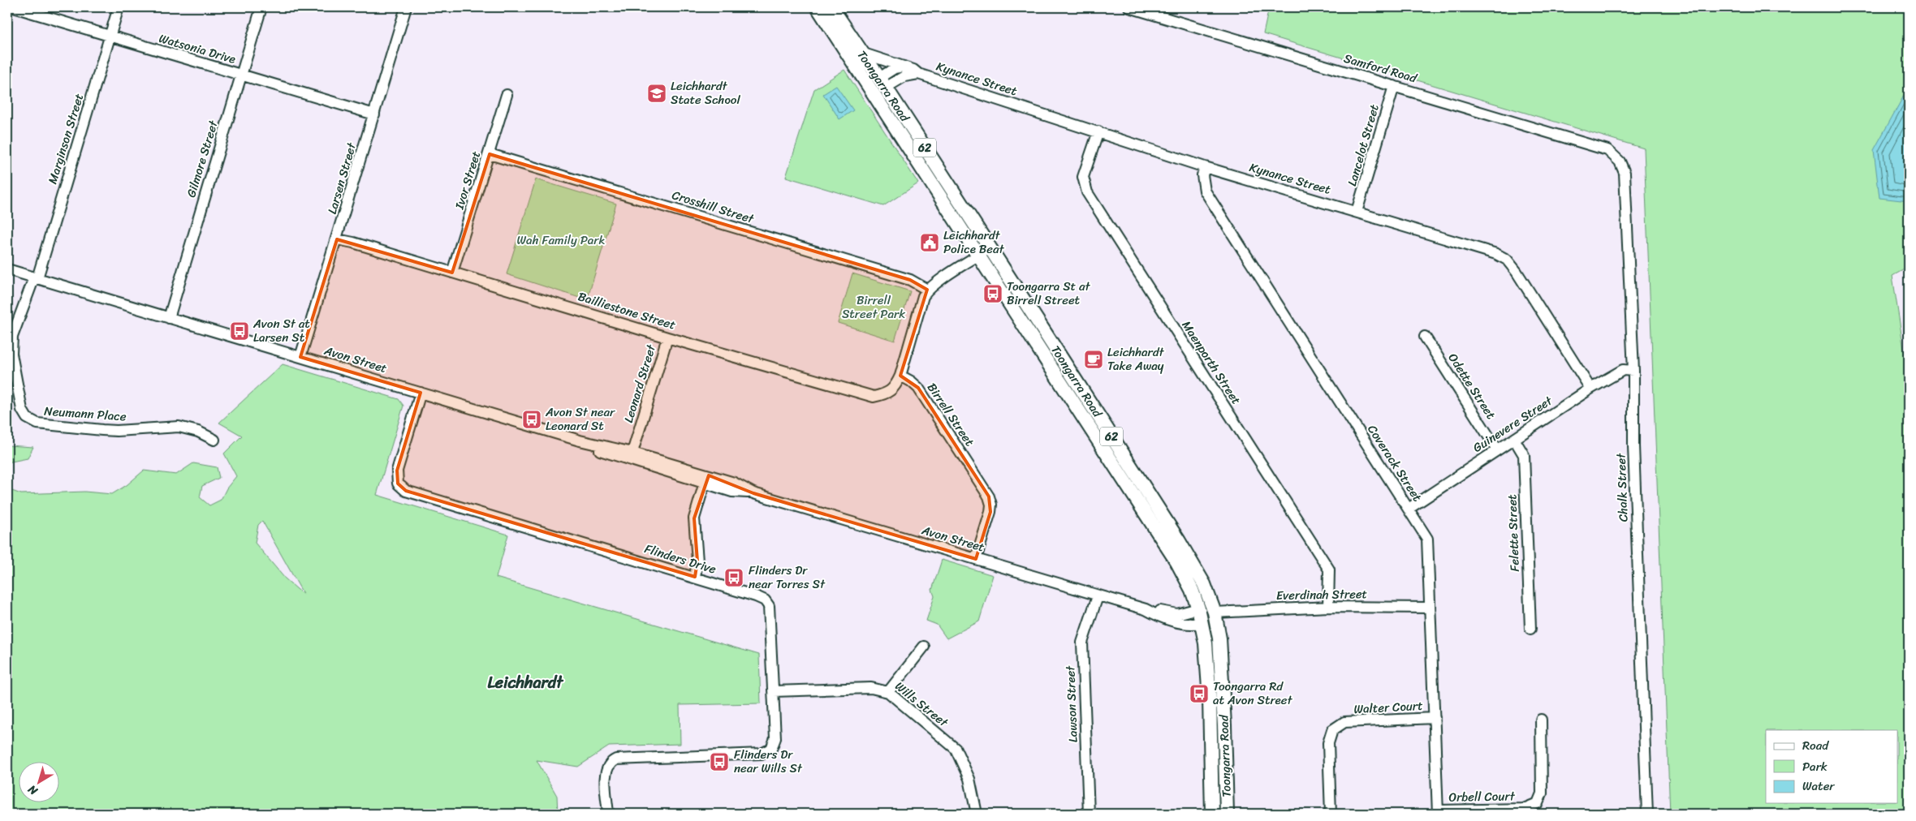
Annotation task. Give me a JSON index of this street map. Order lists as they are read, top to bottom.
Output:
{
  "streets": {
    "main road": ["Toongarra Road", "62"],
    "street": [
      "Watsonia Drive",
      "Samford Road",
      "Kynance Street",
      "Marginson Street",
      "Lancelot Street",
      "Gilmore Street",
      "Larsen Street",
      "Ivor Street",
      "Crosshill Street",
      "Bailliestone Street",
      "Avon Street",
      "Maenporth Street",
      "Leonard Street",
      "Odette Street",
      "Neumann Place",
      "Birrell Street",
      "Guinevere Street",
      "Coverack Street",
      "Chalk Street",
      "Felette Street",
      "Flinders Drive",
      "Everdinah Street",
      "Wills Street",
      "Lawson Street",
      "Walter Court",
      "Orbell Court"
    ]
  },
  "crossings": [
    ["Watsonia Drive", "Marginson Street"],
    ["Watsonia Drive", "Gilmore Street"],
    ["Watsonia Drive", "Larsen Street"],
    ["Samford Road", "Lancelot Street"],
    ["Samford Road", "Chalk Street"],
    ["Kynance Street", "Toongarra Road"],
    ["Kynance Street", "Lancelot Street"],
    ["Kynance Street", "Maenporth Street"],
    ["Kynance Street", "Guinevere Street"],
    ["Kynance Street", "Coverack Street"],
    ["Toongarra Road", "Avon Street"],
    ["Toongarra Road", "Everdinah Street"],
    ["Marginson Street", "Avon Street"],
    ["Marginson Street", "Neumann Place"],
    ["Gilmore Street", "Avon Street"],
    ["Larsen Street", "Bailliestone Street"],
    ["Larsen Street", "Avon Street"],
    ["Ivor Street", "Crosshill Street"],
    ["Ivor Street", "Bailliestone Street"],
    ["Bailliestone Street", "Leonard Street"],
    ["Bailliestone Street", "Birrell Street"],
    ["Avon Street", "Leonard Street"],
    ["Avon Street", "Neumann Place"],
    ["Avon Street", "Birrell Street"],
    ["Avon Street", "Flinders Drive"],
    ["Avon Street", "Lawson Street"],
    ["Maenporth Street", "Everdinah Street"],
    ["Odette Street", "Guinevere Street"],
    ["Guinevere Street", "Coverack Street"],
    ["Guinevere Street", "Chalk Street"],
    ["Guinevere Street", "Felette Street"],
    ["Coverack Street", "Everdinah Street"],
    ["Coverack Street", "Walter Court"],
    ["Coverack Street", "Orbell Court"],
    ["Flinders Drive", "Wills Street"]
  ],
  "districts": ["Leichhardt"],
  "parks": ["Wah Family Park", "Birrell Street Park"],
  "places": {
    "school or university": ["Leichhardt State School"],
    "public building": ["Leichhardt Police Beat"],
    "bus stop": [
      "Toongarra St at Birrell Street",
      "Avon St at Larsen St",
      "Avon St near Leonard St",
      "Flinders Dr near Torres St",
      "Toongarra Rd at Avon Street",
      "Flinders Dr near Wills St"
    ],
    "cafe": ["Leichhardt Take Away"]
  },
  "legend": ["Road", "Park", "Water"],
  "north": "bottom left"
}
